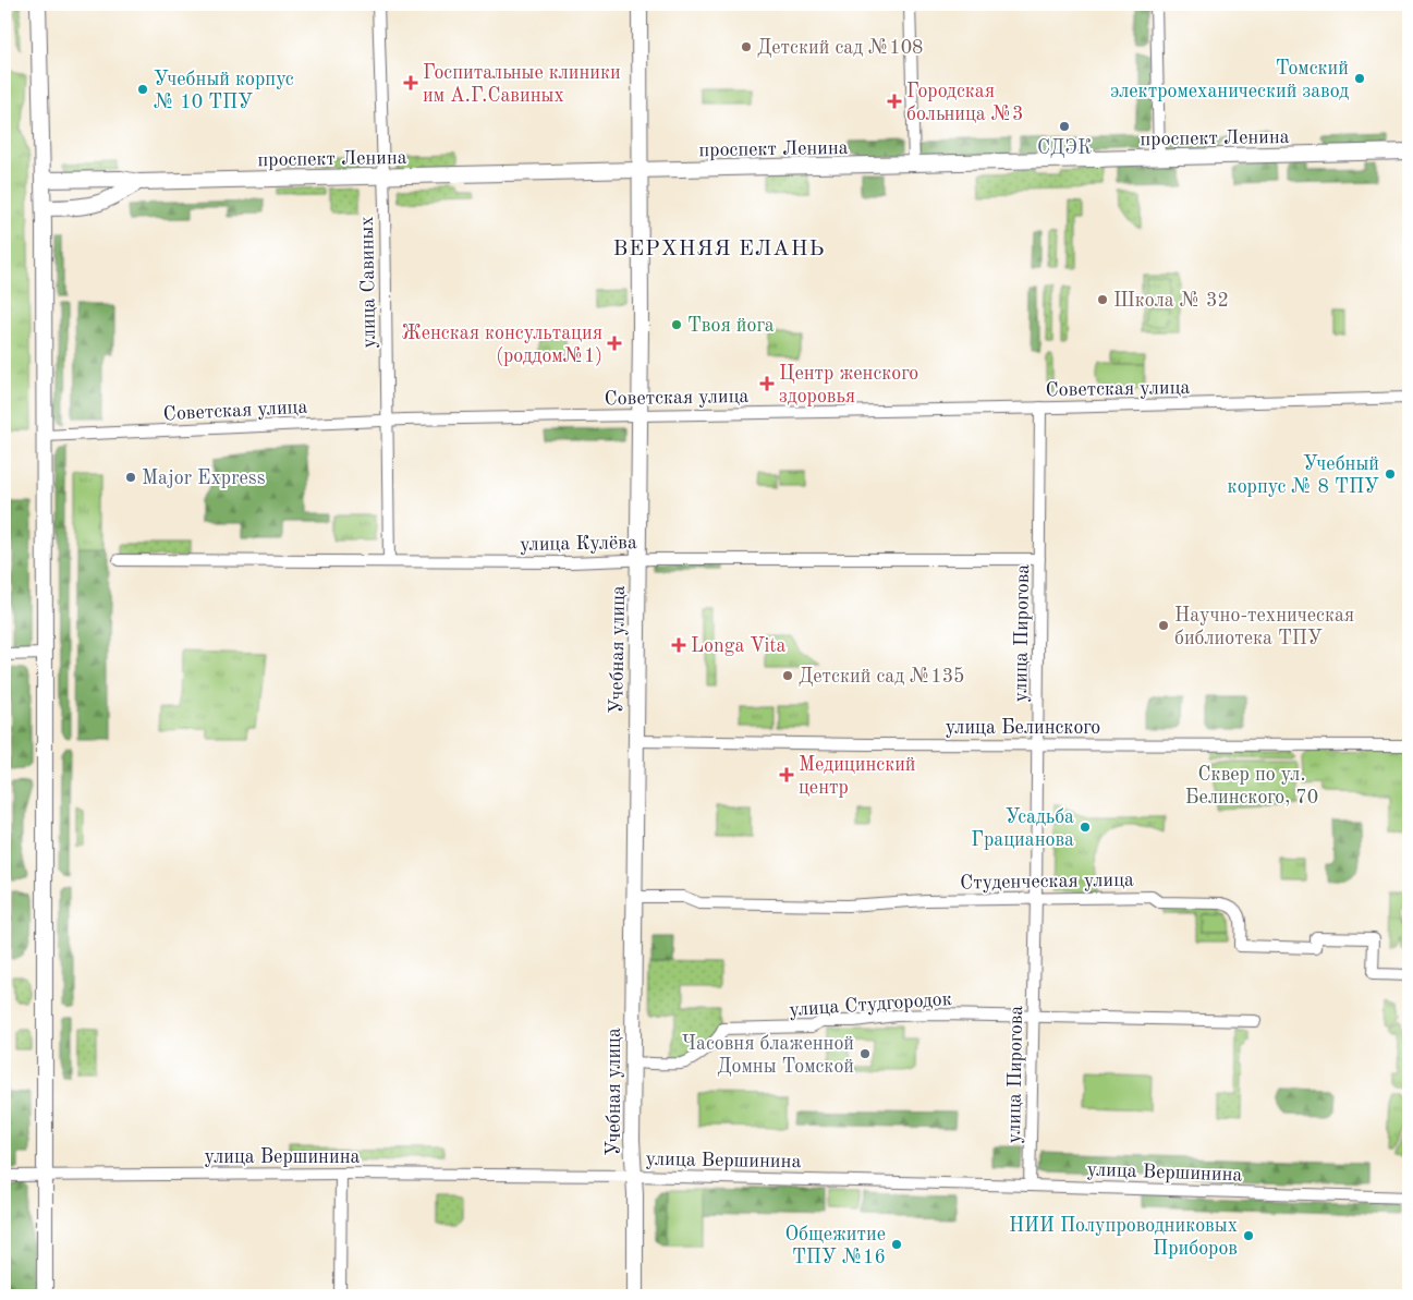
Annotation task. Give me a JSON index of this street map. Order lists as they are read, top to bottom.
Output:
{
  "streets": {
    "main road": ["проспект Ленина", "Учебная улица"],
    "street": [
      "улица Савиных",
      "Советская улица",
      "улица Кулёва",
      "улица Пирогова",
      "улица Белинского",
      "Студенческая улица",
      "улица Студгородок",
      "улица Вершинина"
    ]
  },
  "crossings": [
    ["проспект Ленина", "улица Савиных"],
    ["проспект Ленина", "Учебная улица"],
    ["улица Савиных", "Советская улица"],
    ["улица Савиных", "улица Кулёва"],
    ["Советская улица", "улица Пирогова"],
    ["Советская улица", "Учебная улица"],
    ["улица Кулёва", "улица Пирогова"],
    ["улица Кулёва", "Учебная улица"],
    ["улица Пирогова", "улица Белинского"],
    ["улица Пирогова", "Студенческая улица"],
    ["улица Пирогова", "улица Студгородок"],
    ["улица Пирогова", "улица Вершинина"],
    ["Учебная улица", "улица Белинского"],
    ["Учебная улица", "Студенческая улица"],
    ["Учебная улица", "улица Студгородок"],
    ["Учебная улица", "улица Вершинина"]
  ],
  "districts": ["ВЕРХНЯЯ ЕЛАНЬ"],
  "parks": ["Сквер по ул. Белинского, 70"],
  "places": {
    "other": [
      "Детский сад №108",
      "Томский электромеханический завод",
      "Учебный корпус № 10 ТПУ",
      "СДЭК",
      "Школа № 32",
      "Твоя йога",
      "Учебный корпус № 8 ТПУ",
      "Major Express",
      "Научно-техническая библиотека ТПУ",
      "Детский сад №135",
      "Усадьба Грацианова",
      "Часовня блаженной Домны Томской",
      "НИИ Полупроводниковых Приборов",
      "Общежитие ТПУ №16"
    ],
    "health": [
      "Госпитальные клиники им А.Г.Савиных",
      "Городская больница №3",
      "Женская консультация (роддом№1)",
      "Центр женского здоровья",
      "Longa Vita",
      "Медицинский центр"
    ]
  }
}
